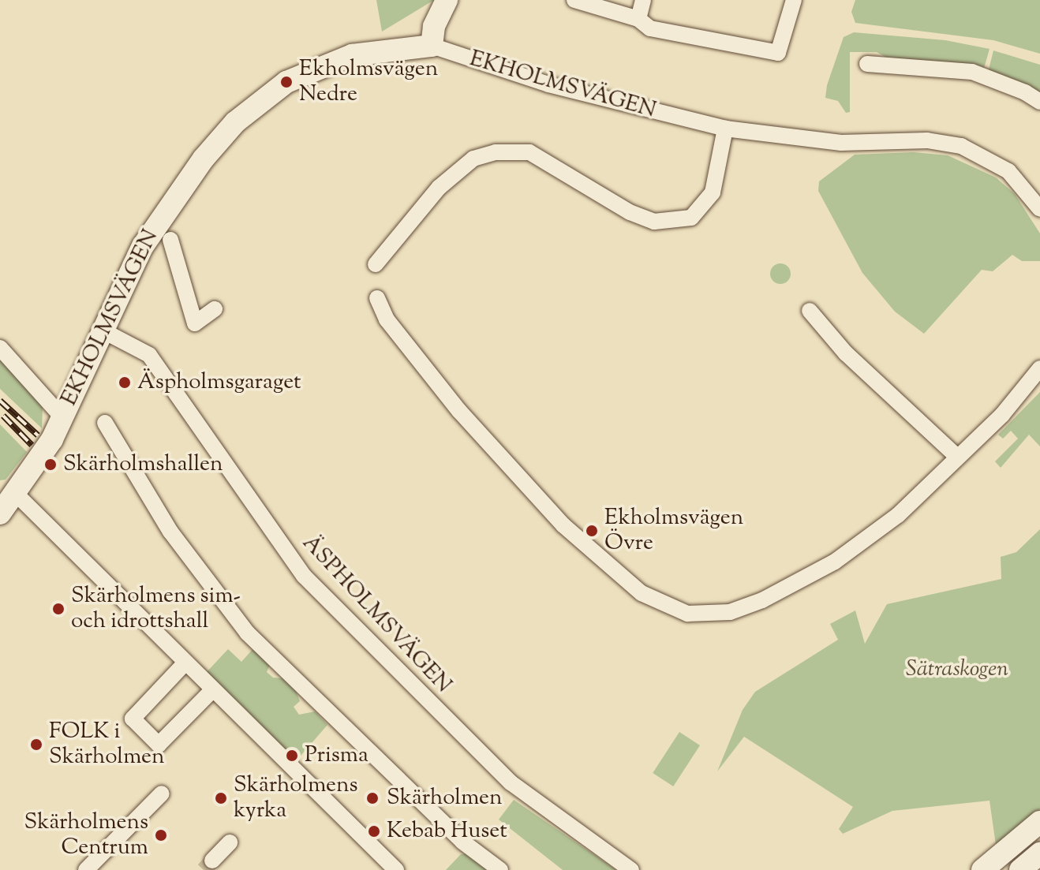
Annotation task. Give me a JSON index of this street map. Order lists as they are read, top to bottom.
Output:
{
  "streets": {
    "street": ["EKHOLMSVÄGEN", "ÄSPHOLMSVÄGEN"]
  },
  "crossings": [
    ["EKHOLMSVÄGEN", "ÄSPHOLMSVÄGEN"]
  ],
  "parks": ["Sätraskogen"],
  "places": [
    "Ekholmsvägen Nedre",
    "Äspholmsgaraget",
    "Skärholmshallen",
    "Ekholmsvägen Övre",
    "Skärholmens sim- och idrottshall",
    "FOLK i Skärholmen",
    "Prisma",
    "Skärholmens kyrka",
    "Skärholmen",
    "Kebab Huset",
    "Skärholmens Centrum"
  ]
}
